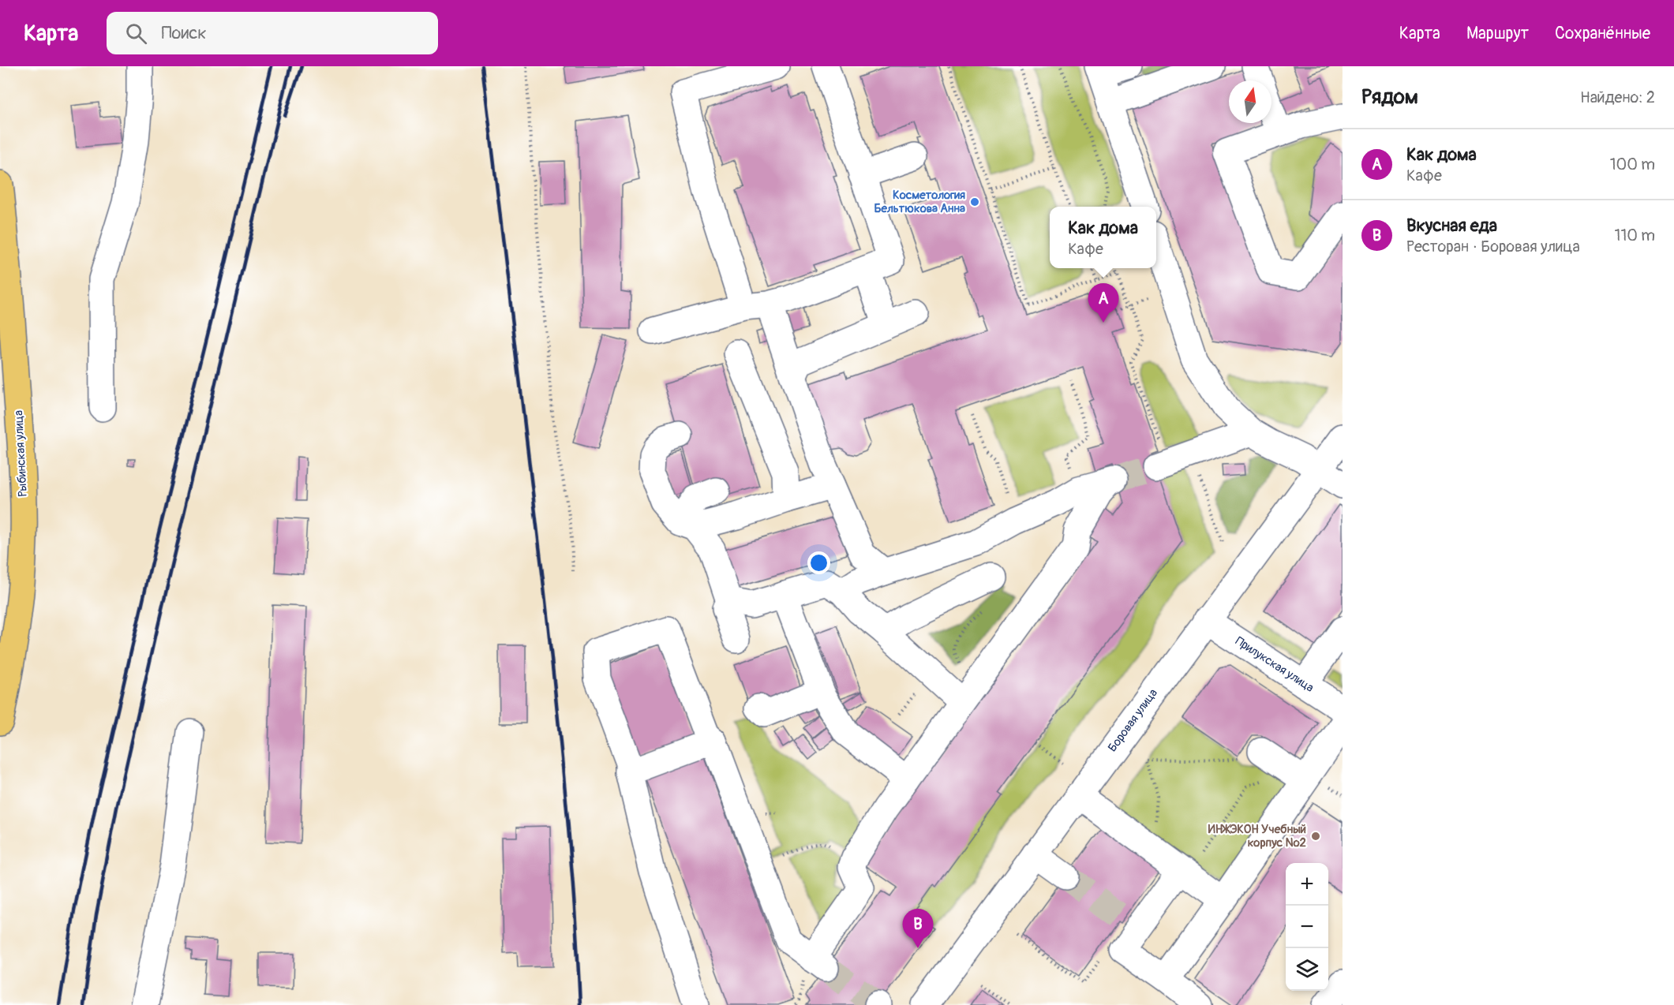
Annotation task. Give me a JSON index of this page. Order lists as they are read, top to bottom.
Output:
{
  "streets": {
    "main road": ["Рыбинская улица"],
    "street": ["Прилукская улица", "Боровая улица"]
  },
  "crossings": [
    ["Прилукская улица", "Боровая улица"]
  ],
  "places": ["Косметология Бельтюкова Анна", "ИНЖЭКОН Учебный корпус №2"],
  "north": "top",
  "page": {
    "header": "Карта",
    "search": "Поиск",
    "nav": ["Карта", "Маршрут", "Сохранённые"],
    "heading": ["Рядом", "Найдено: 2"],
    "list": [
      {
        "mark": "A",
        "name": "Как дома",
        "note": "Кафе",
        "value": "100 m"
      },
      {
        "mark": "B",
        "name": "Вкусная еда",
        "note": "Ресторан · Боровая улица",
        "value": "110 m"
      }
    ],
    "popup": ["Как дома", "Кафе"],
    "pins": ["A", "B"],
    "map_buttons": ["+", "−"]
  }
}
